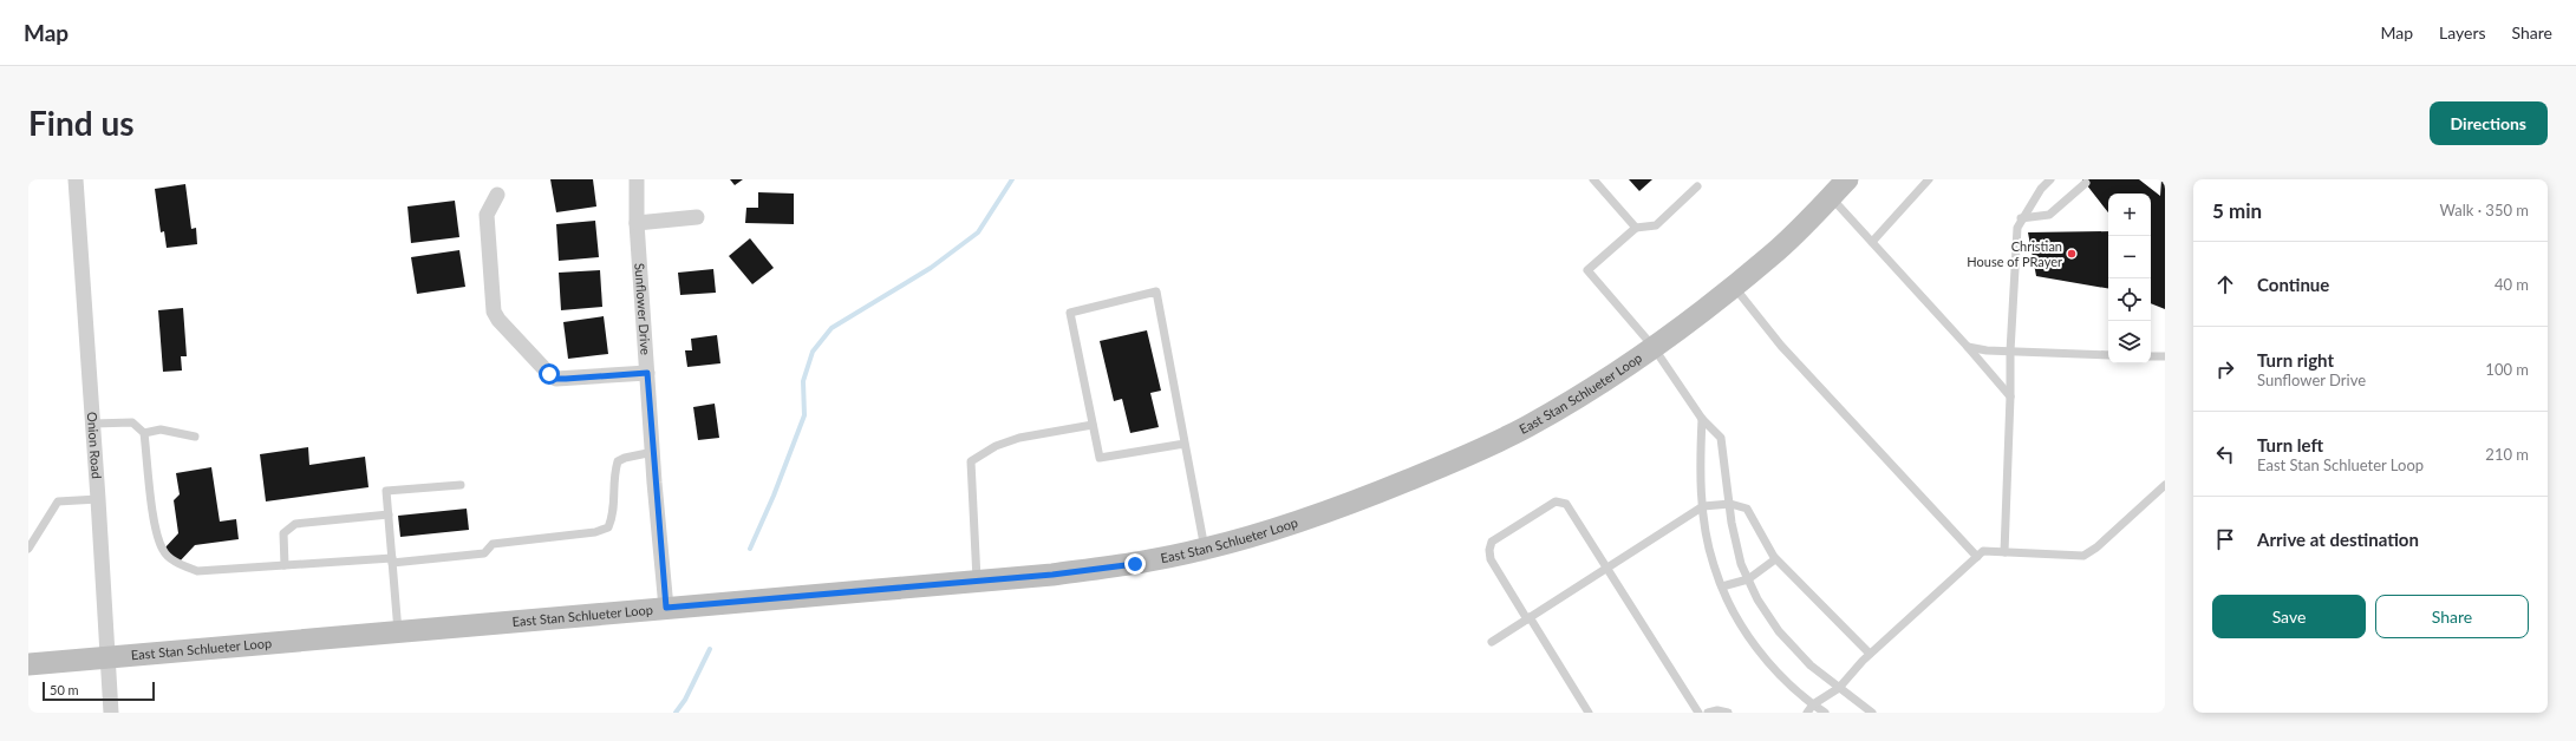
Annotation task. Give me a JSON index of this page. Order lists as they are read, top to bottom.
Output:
{
  "streets": {
    "main road": ["East Stan Schlueter Loop"],
    "street": ["Sunflower Drive", "Onion Road"]
  },
  "crossings": [
    ["Sunflower Drive", "East Stan Schlueter Loop"],
    ["East Stan Schlueter Loop", "Onion Road"]
  ],
  "places": ["Christian House of PRayer"],
  "scale_bar": "50 m",
  "page": {
    "header": "Map",
    "nav": ["Map", "Layers", "Share"],
    "buttons": [
      "Directions",
      ["Save", "Share"]
    ],
    "title": "Find us",
    "heading": ["5 min", "Walk · 350 m"],
    "map_buttons": ["+", "−"],
    "list": [
      ["Continue", "40 m"],
      ["Turn right", "Sunflower Drive", "100 m"],
      ["Turn left", "East Stan Schlueter Loop", "210 m"],
      "Arrive at destination"
    ],
    "scale": "50 m"
  }
}
